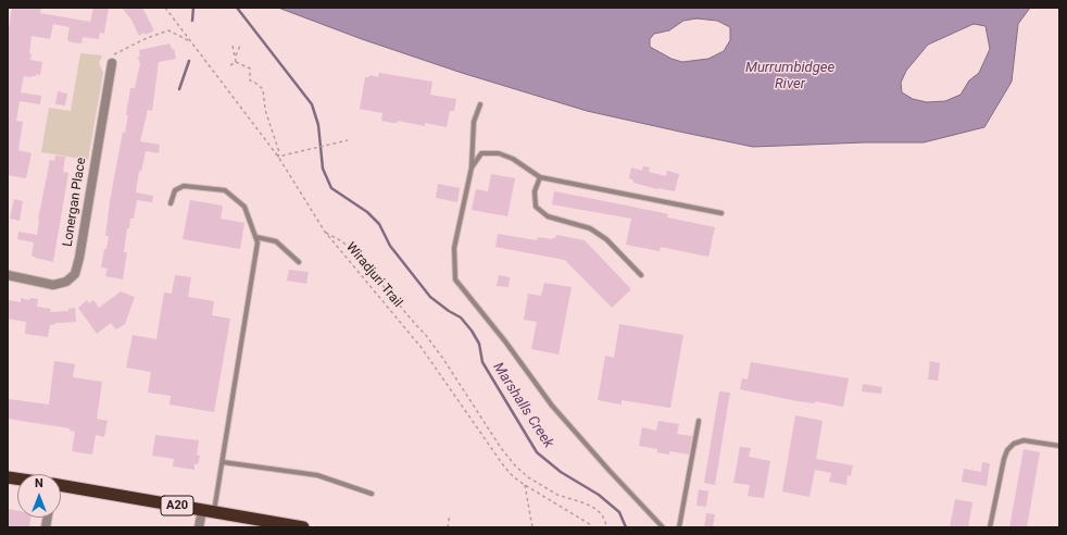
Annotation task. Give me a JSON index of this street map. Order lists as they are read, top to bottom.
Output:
{
  "streets": {
    "highway": ["A20"],
    "street": ["Lonergan Place"],
    "path": ["Wiradjuri Trail"]
  },
  "water": ["Murrumbidgee River", "Marshalls Creek"],
  "north": "top"
}
